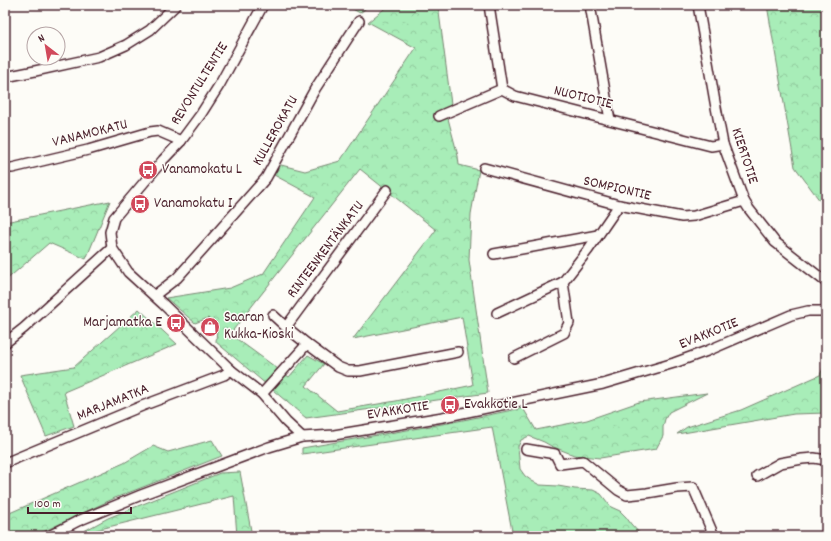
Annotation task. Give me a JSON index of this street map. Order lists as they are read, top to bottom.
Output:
{
  "streets": {
    "street": [
      "REVONTULTENTIE",
      "NUOTIOTIE",
      "KULLEROKATU",
      "VANAMOKATU",
      "KIERTOTIE",
      "SOMPIONTIE",
      "RINTEENKENTÄNKATU",
      "EVAKKOTIE",
      "MARJAMATKA"
    ]
  },
  "crossings": [
    ["REVONTULTENTIE", "VANAMOKATU"],
    ["NUOTIOTIE", "KIERTOTIE"],
    ["KIERTOTIE", "SOMPIONTIE"]
  ],
  "places": {
    "bus stop": [
      "Vanamokatu L",
      "Vanamokatu I",
      "Marjamatka E",
      "Evakkotie L"
    ],
    "shop": ["Saaran Kukka-Kioski"]
  },
  "scale_bar": "100 m",
  "north": "top left"
}
